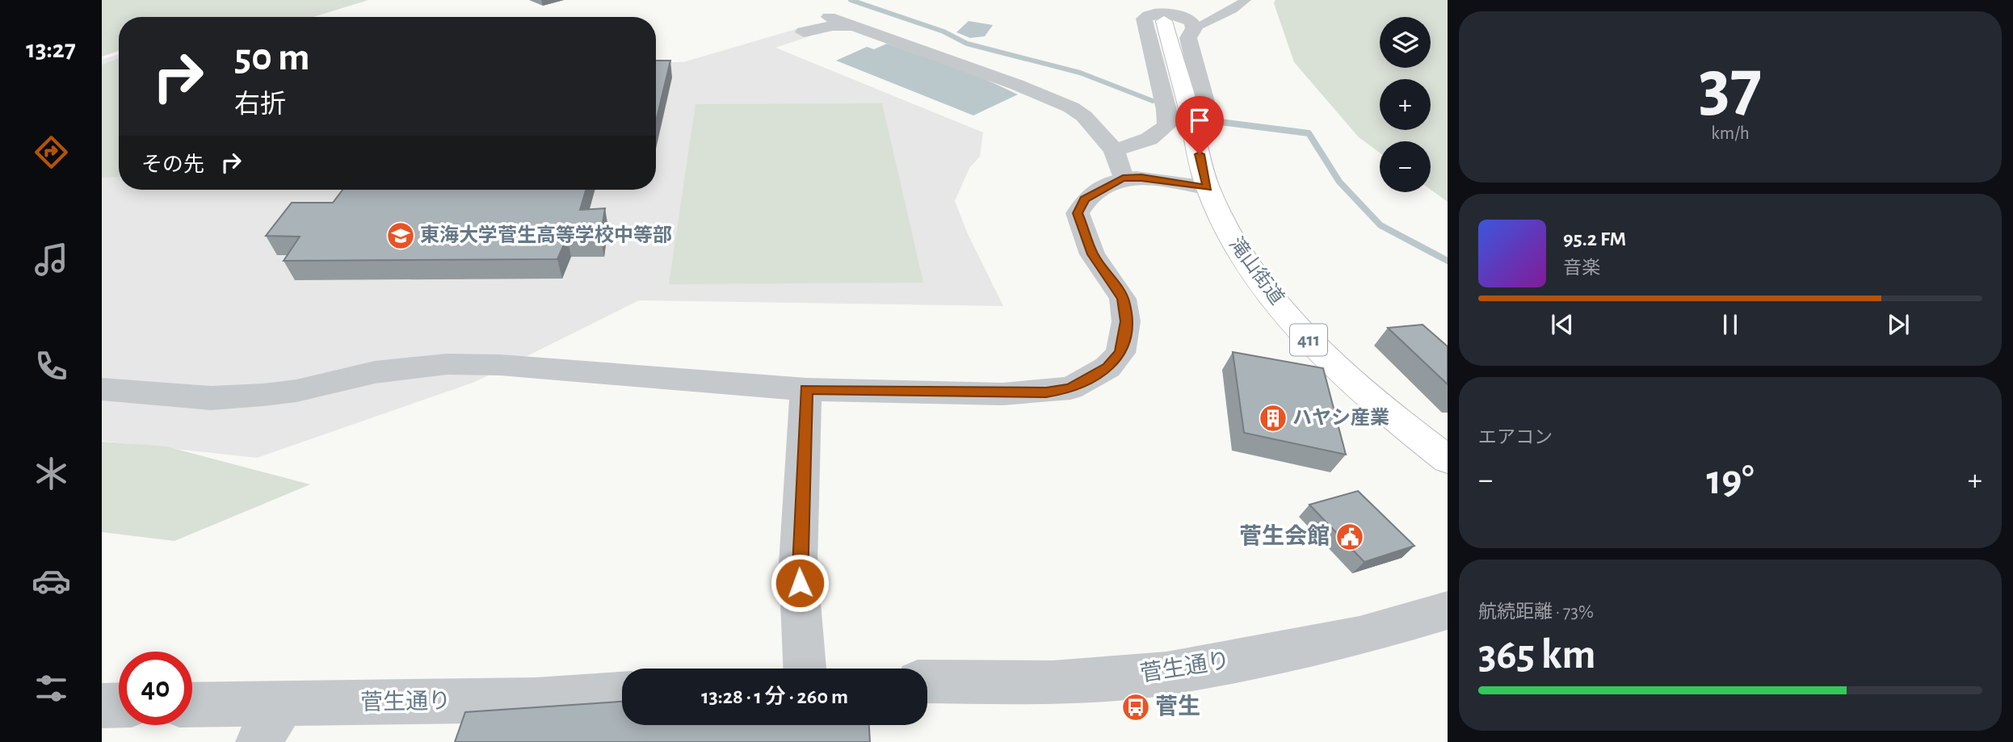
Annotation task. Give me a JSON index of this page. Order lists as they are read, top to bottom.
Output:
{
  "streets": {
    "highway": ["滝山街道", "411"],
    "street": ["菅生通り"]
  },
  "places": {
    "school or university": ["東海大学菅生高等学校中等部"],
    "building": ["ハヤシ産業"],
    "public building": ["菅生会館"],
    "bus stop": ["菅生"]
  },
  "page": {
    "tabs": "13:27",
    "tile": [
      ["37", "km/h"],
      "エアコン",
      ["航続距離 · 73%", "365 km"]
    ],
    "map_buttons": ["+", "−"],
    "turn": ["50 m", "右折"],
    "then": "その先",
    "song": ["95.2 FM", "音楽"],
    "heat": ["−", "19°", "+"],
    "limit": "40",
    "trip": "13:28 · 1 分 · 260 m"
  }
}
